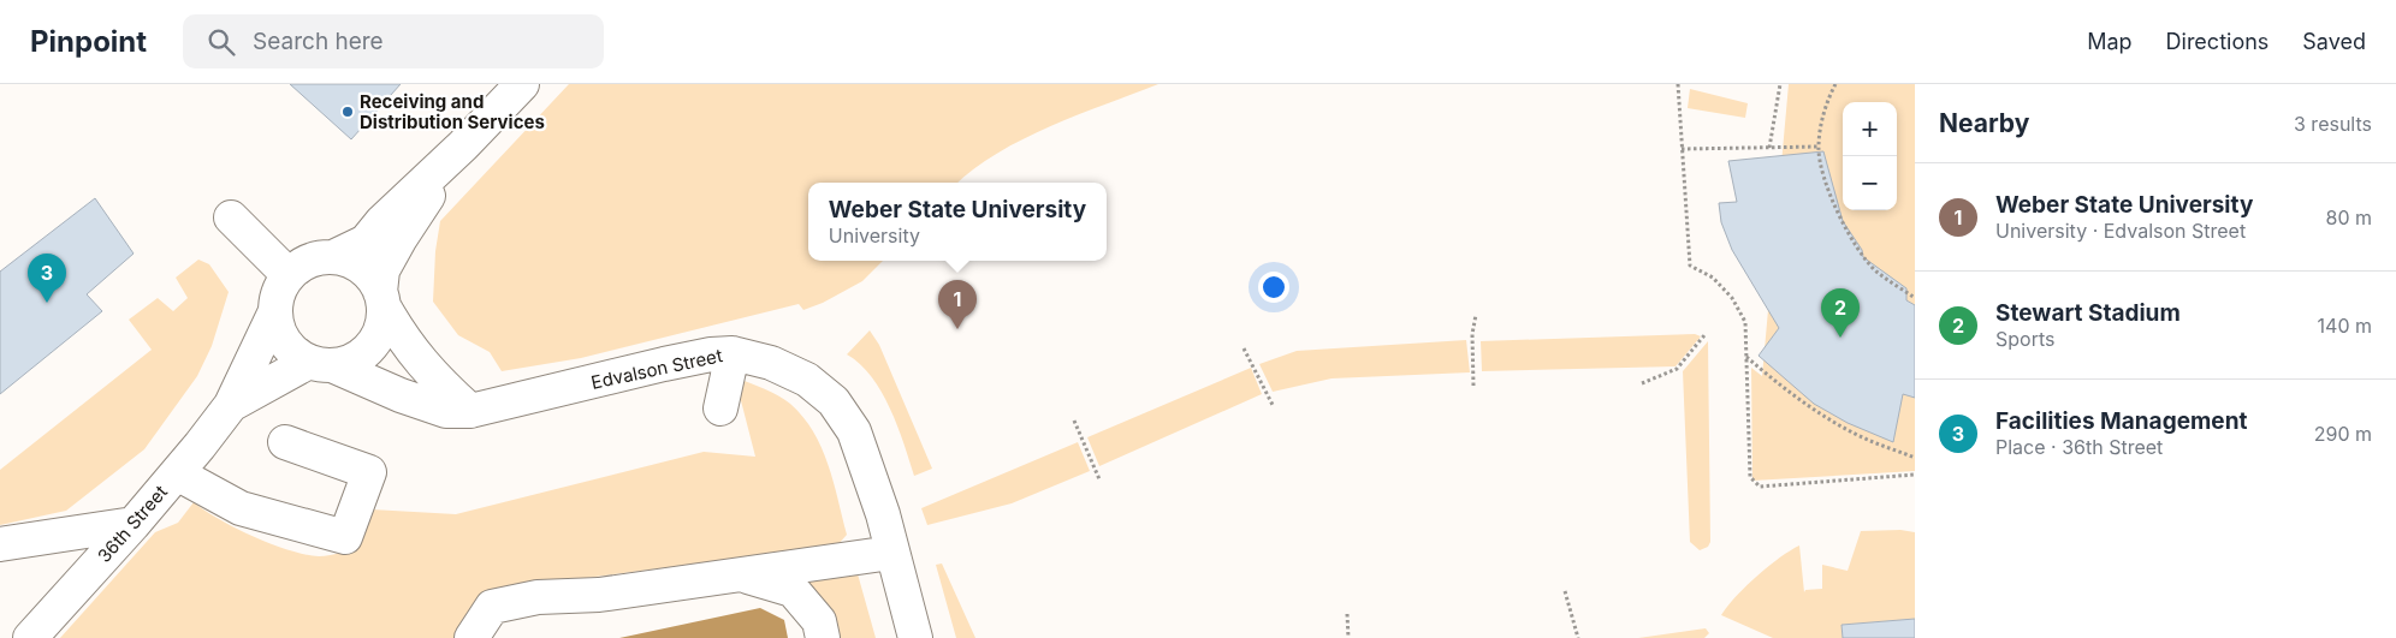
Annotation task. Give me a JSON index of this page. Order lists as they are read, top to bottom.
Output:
{
  "streets": {
    "street": ["Edvalson Street", "36th Street"]
  },
  "crossings": [
    ["Edvalson Street", "36th Street"]
  ],
  "places": ["Receiving and Distribution Services"],
  "page": {
    "header": "Pinpoint",
    "search": "Search here",
    "nav": ["Map", "Directions", "Saved"],
    "heading": ["Nearby", "3 results"],
    "map_buttons": ["+", "−"],
    "list": [
      {
        "mark": "1",
        "name": "Weber State University",
        "note": "University · Edvalson Street",
        "value": "80 m"
      },
      {
        "mark": "2",
        "name": "Stewart Stadium",
        "note": "Sports",
        "value": "140 m"
      },
      {
        "mark": "3",
        "name": "Facilities Management",
        "note": "Place · 36th Street",
        "value": "290 m"
      }
    ],
    "popup": ["Weber State University", "University"],
    "pins": ["3", "1", "2"]
  }
}
